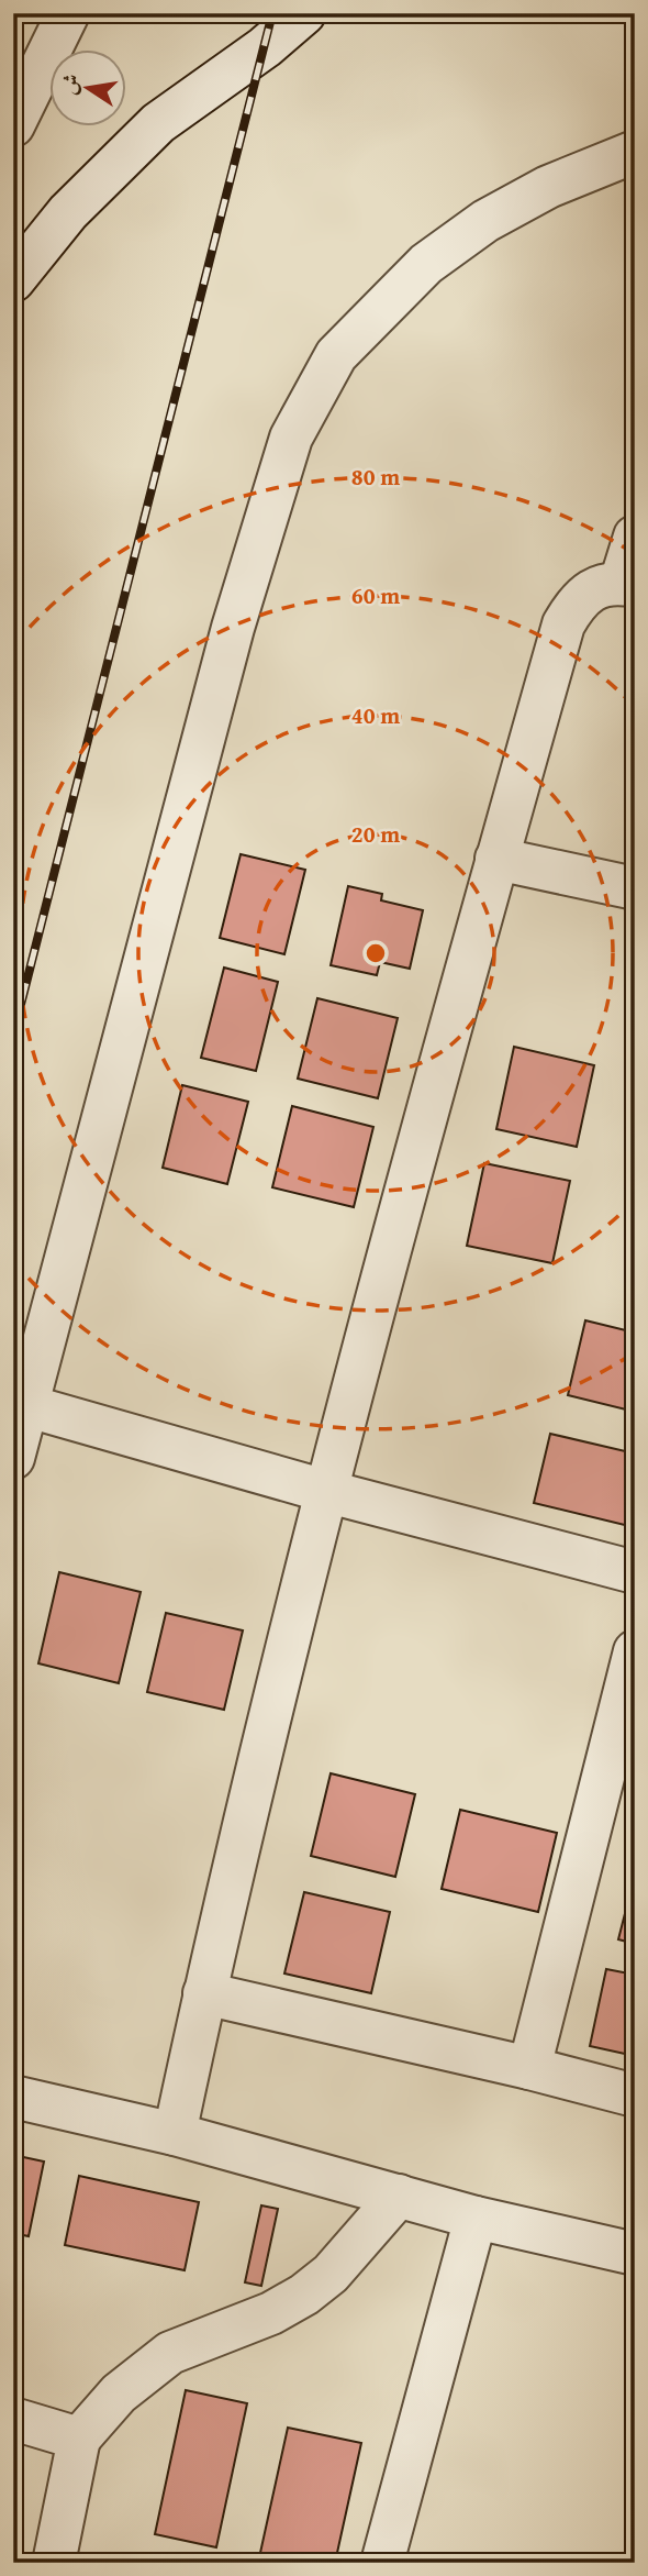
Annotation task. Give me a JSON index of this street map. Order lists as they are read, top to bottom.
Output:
{
  "north": "left",
  "rings": [
    "80 m",
    "60 m",
    "40 m",
    "20 m"
  ]
}
